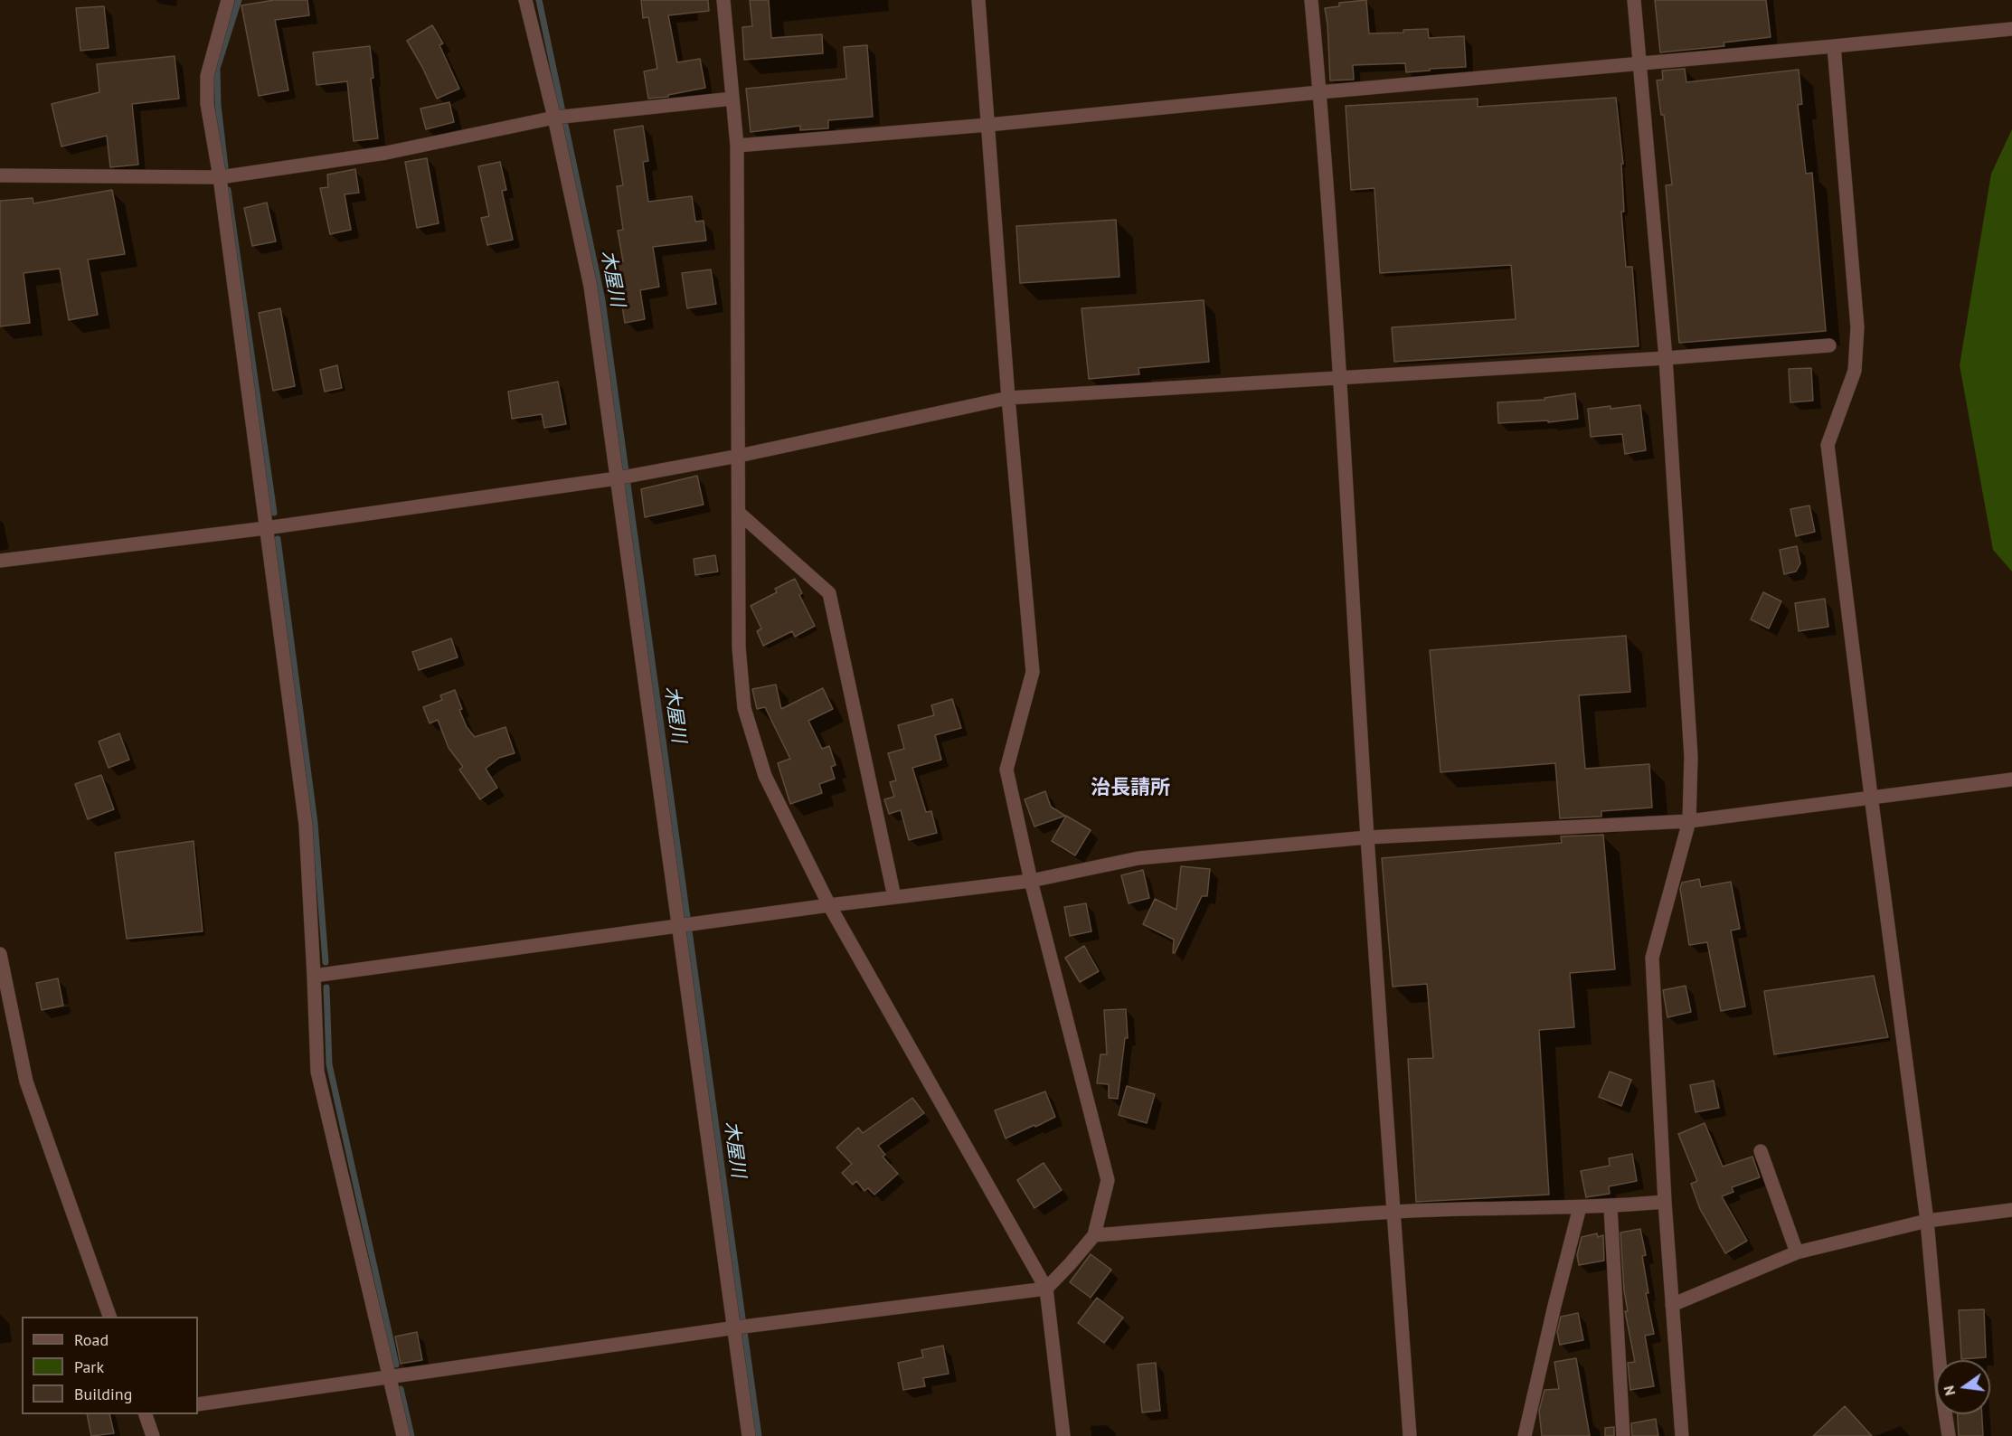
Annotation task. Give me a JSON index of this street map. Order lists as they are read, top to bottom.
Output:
{
  "districts": ["治長請所"],
  "water": ["木屋川"],
  "legend": ["Road", "Park", "Building"],
  "north": "left"
}
